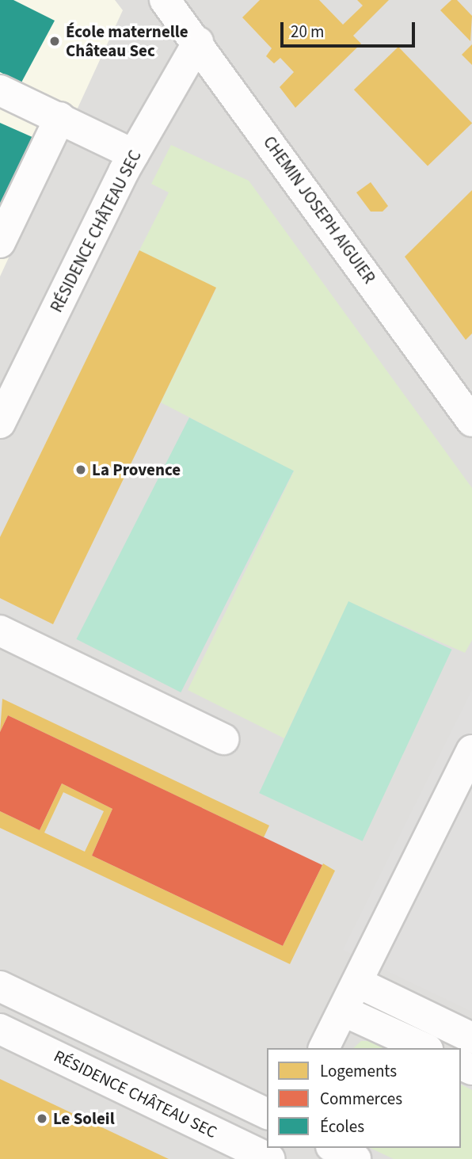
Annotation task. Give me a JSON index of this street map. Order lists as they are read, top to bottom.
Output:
{
  "streets": {
    "street": ["CHEMIN JOSEPH AIGUIER", "RÉSIDENCE CHÂTEAU SEC"]
  },
  "crossings": [
    ["CHEMIN JOSEPH AIGUIER", "RÉSIDENCE CHÂTEAU SEC"]
  ],
  "places": ["École maternelle Château Sec", "La Provence", "Le Soleil"],
  "legend": ["Logements", "Commerces", "Écoles"],
  "scale_bar": "20 m"
}
